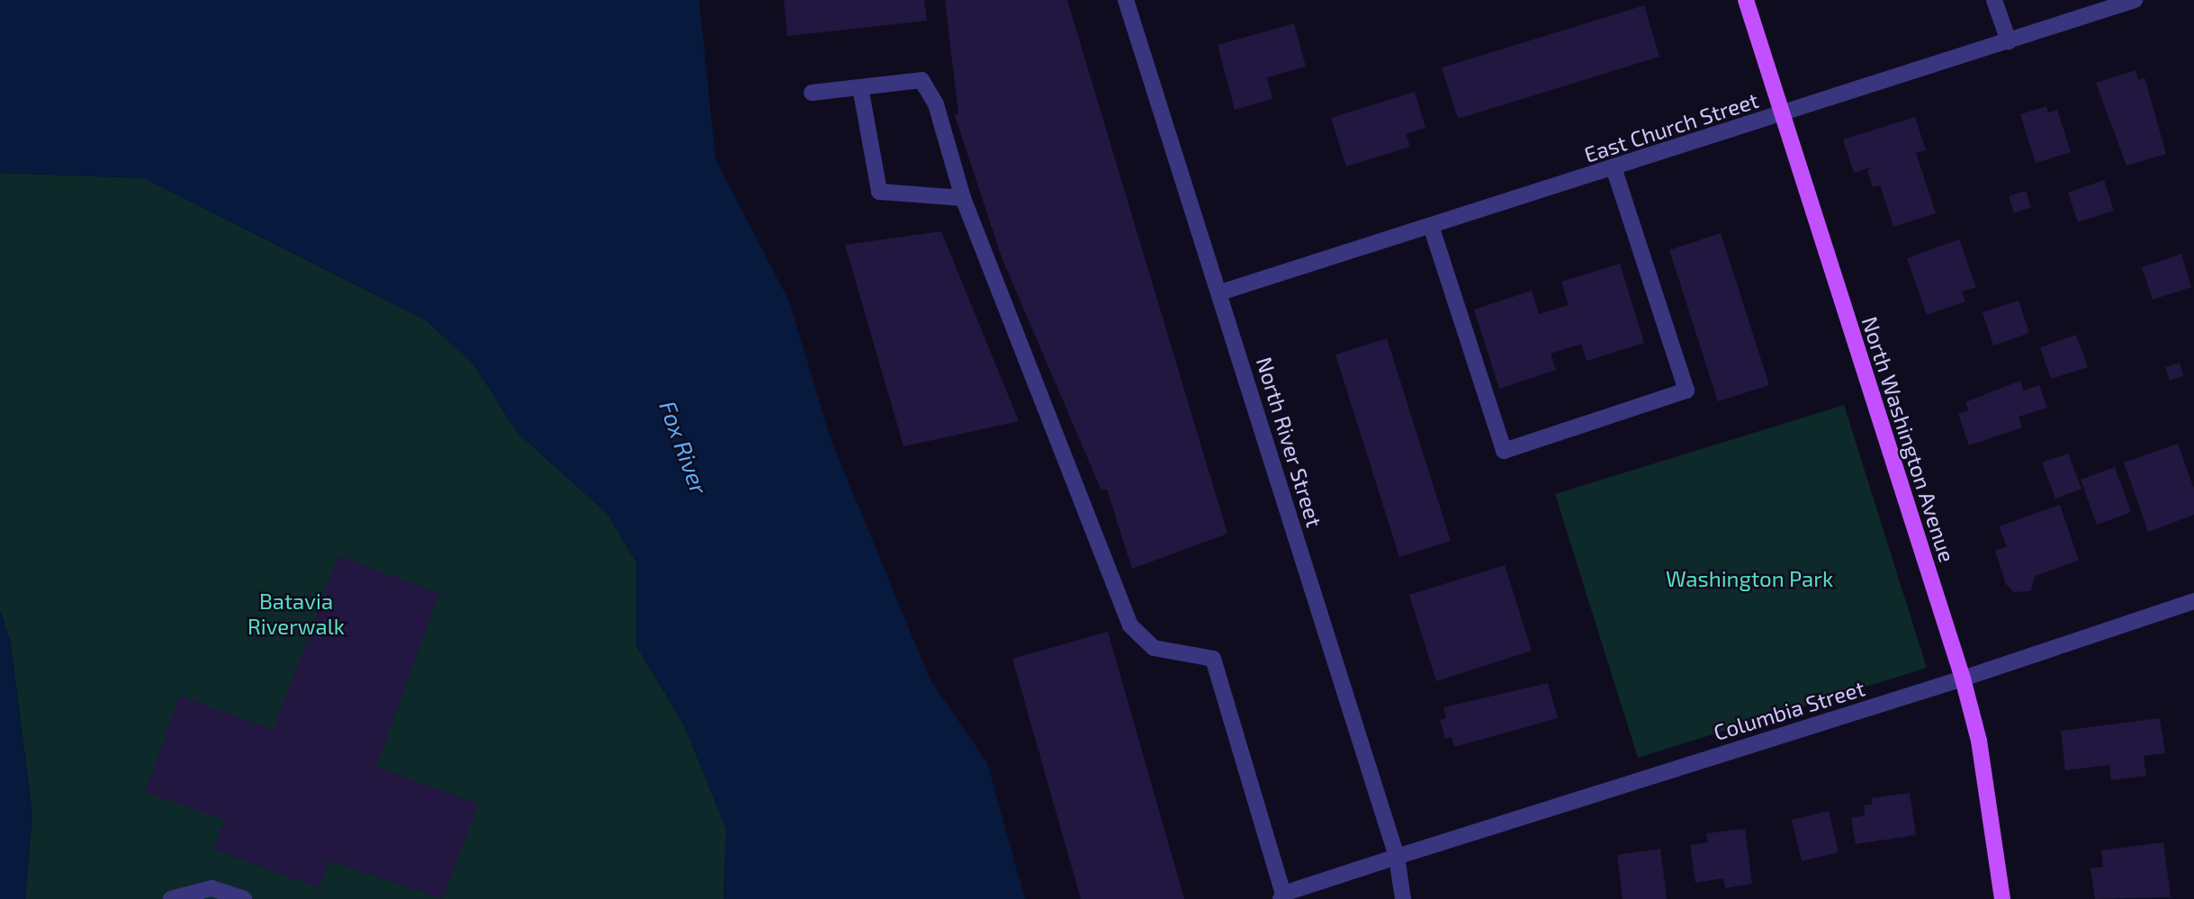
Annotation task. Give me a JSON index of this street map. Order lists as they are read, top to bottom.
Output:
{
  "streets": {
    "main road": ["North Washington Avenue"],
    "street": ["East Church Street", "North River Street", "Columbia Street"]
  },
  "crossings": [
    ["East Church Street", "North Washington Avenue"],
    ["East Church Street", "North River Street"],
    ["North Washington Avenue", "Columbia Street"],
    ["North River Street", "Columbia Street"]
  ],
  "water": ["Fox River"],
  "parks": ["Washington Park", "Batavia Riverwalk"]
}
